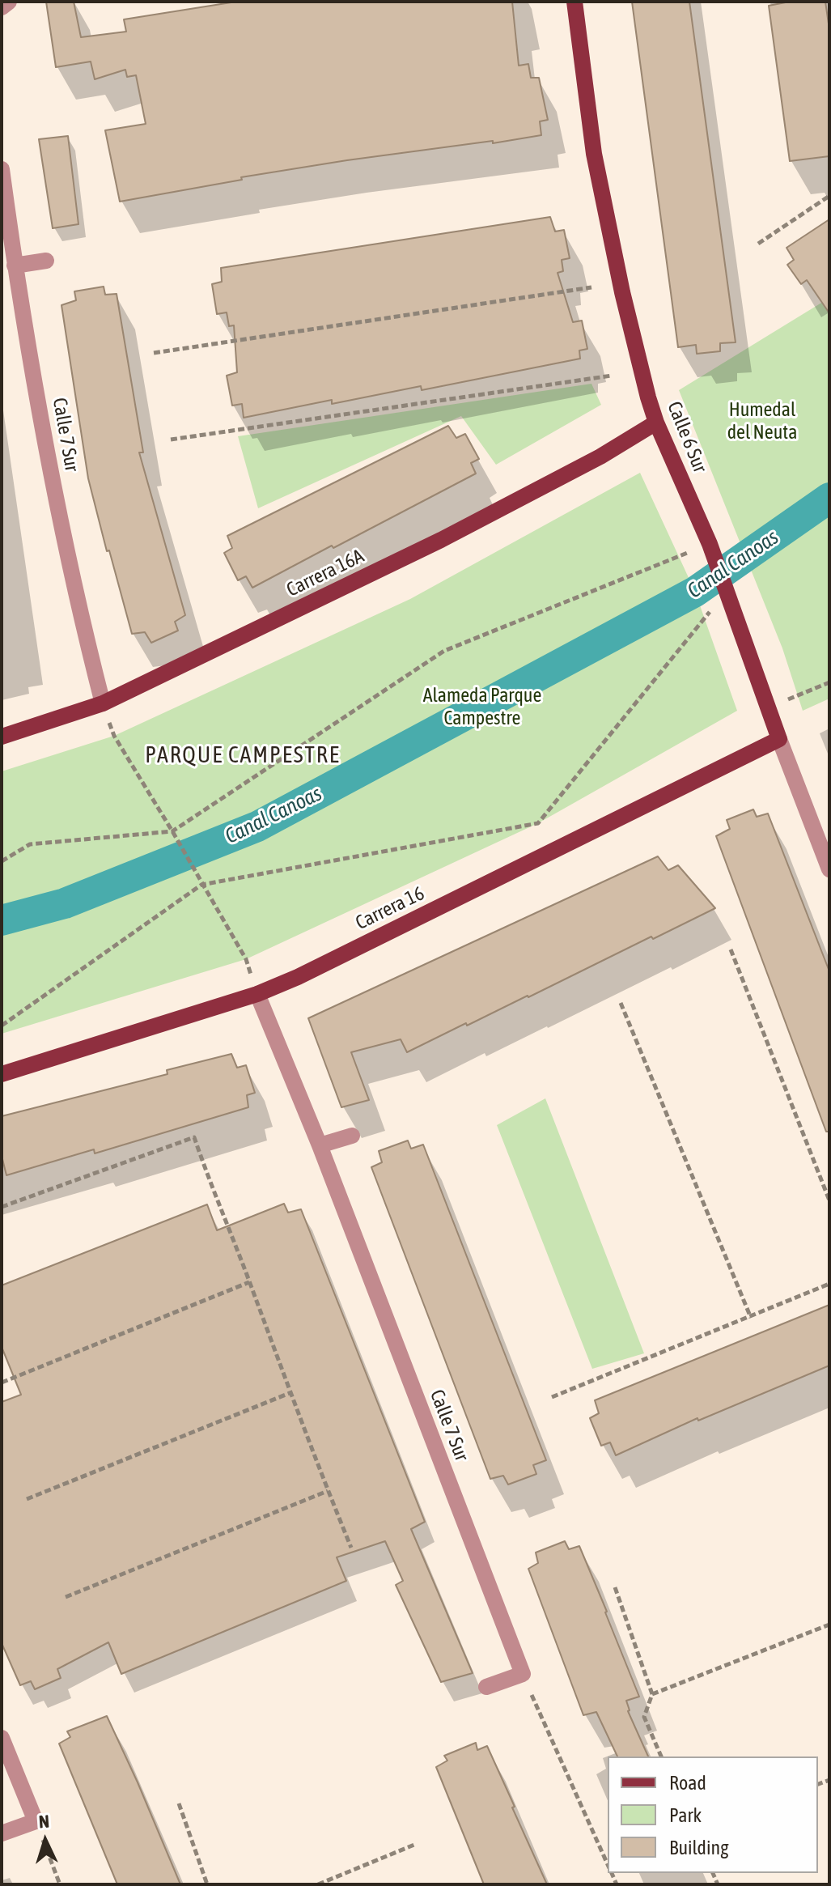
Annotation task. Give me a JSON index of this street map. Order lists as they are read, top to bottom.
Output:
{
  "streets": {
    "main road": ["Calle 6 Sur", "Carrera 16A", "Carrera 16"],
    "street": ["Calle 7 Sur"]
  },
  "crossings": [
    ["Calle 7 Sur", "Carrera 16A"],
    ["Calle 7 Sur", "Carrera 16"],
    ["Calle 6 Sur", "Carrera 16A"],
    ["Calle 6 Sur", "Carrera 16"]
  ],
  "districts": ["PARQUE CAMPESTRE"],
  "water": ["Canal Canoas"],
  "parks": ["Humedal del Neuta", "Alameda Parque Campestre"],
  "legend": ["Road", "Park", "Building"],
  "north": "top"
}
